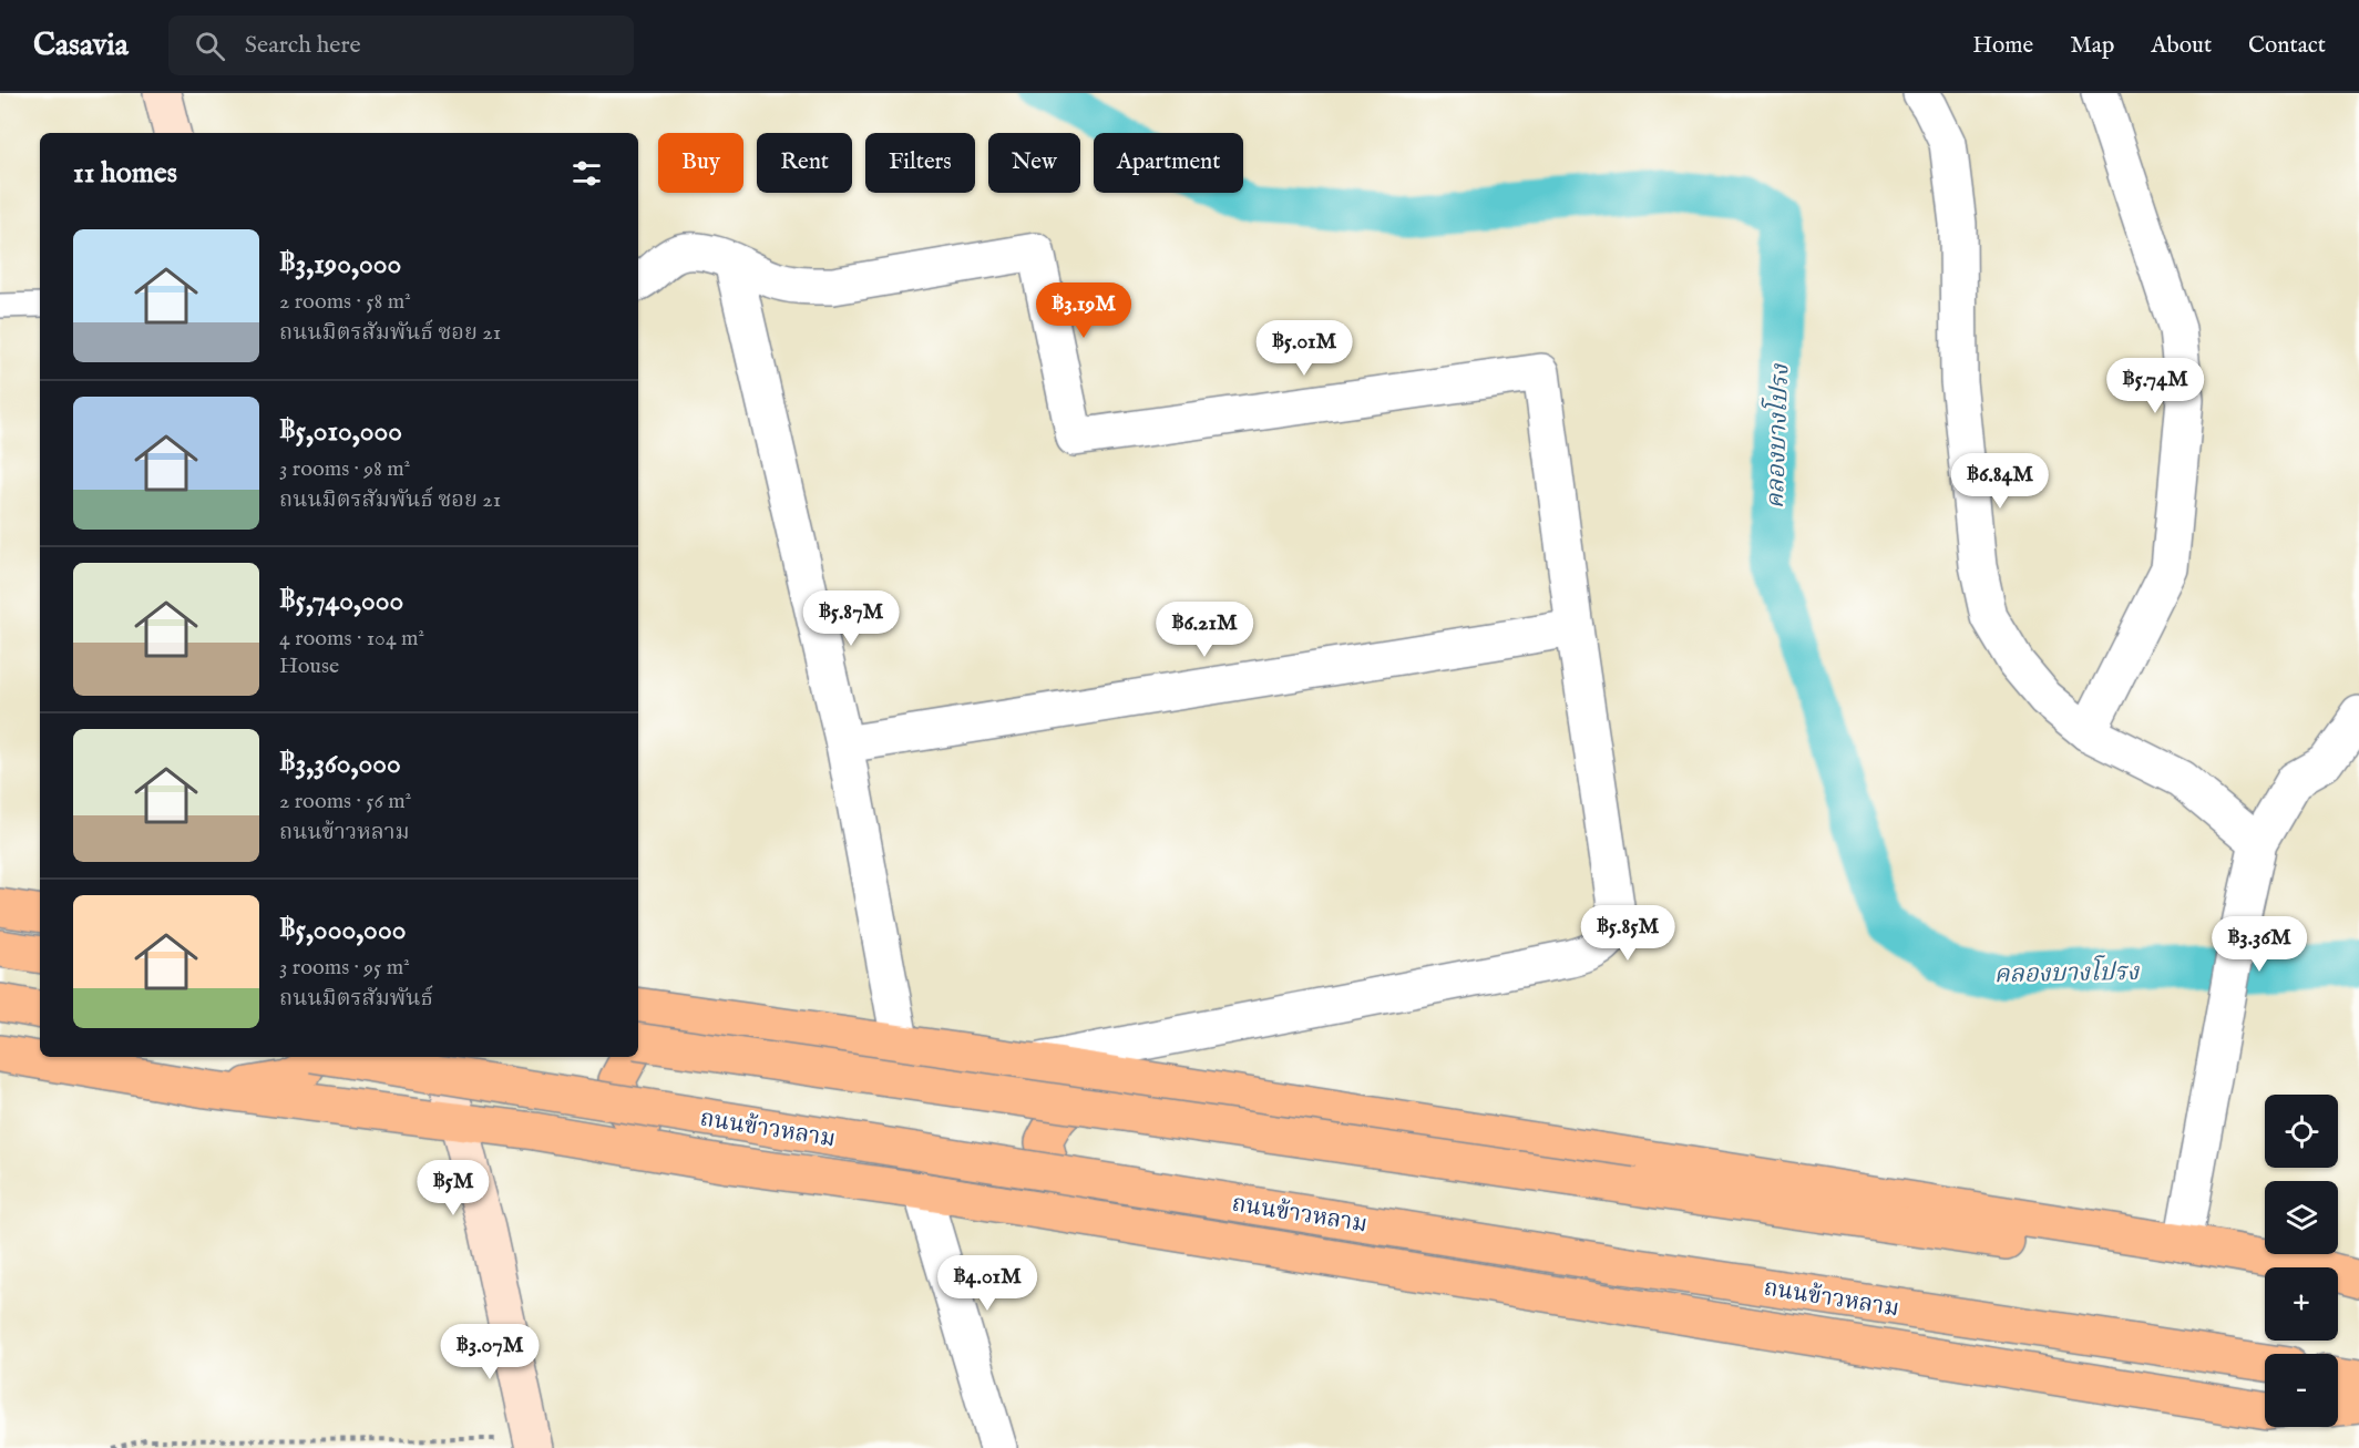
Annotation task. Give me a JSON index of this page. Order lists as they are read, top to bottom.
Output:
{
  "streets": {
    "main road": ["ถนนข้าวหลาม"]
  },
  "water": ["คลองบางโปรง"],
  "page": {
    "header": "Casavia",
    "search": "Search here",
    "nav": [
      "Home",
      "Map",
      "About",
      "Contact"
    ],
    "chip": [
      "Buy",
      "Rent",
      "Filters",
      "New",
      "Apartment"
    ],
    "heading": "11 homes",
    "list": [
      {
        "name": "฿3,190,000",
        "note": "2 rooms · 58 m² · ถนนมิตรสัมพันธ์ ซอย 21"
      },
      {
        "name": "฿5,010,000",
        "note": "3 rooms · 98 m² · ถนนมิตรสัมพันธ์ ซอย 21"
      },
      {
        "name": "฿5,740,000",
        "note": "4 rooms · 104 m² · House"
      },
      {
        "name": "฿3,360,000",
        "note": "2 rooms · 56 m² · ถนนข้าวหลาม"
      },
      {
        "name": "฿5,000,000",
        "note": "3 rooms · 95 m² · ถนนมิตรสัมพันธ์"
      }
    ],
    "price": [
      "฿3.19M",
      "฿5.01M",
      "฿5.74M",
      "฿6.84M",
      "฿5.87M",
      "฿6.21M",
      "฿5.85M",
      "฿3.36M",
      "฿5M",
      "฿4.01M",
      "฿3.07M"
    ],
    "map_buttons": ["+", "−"]
  }
}
